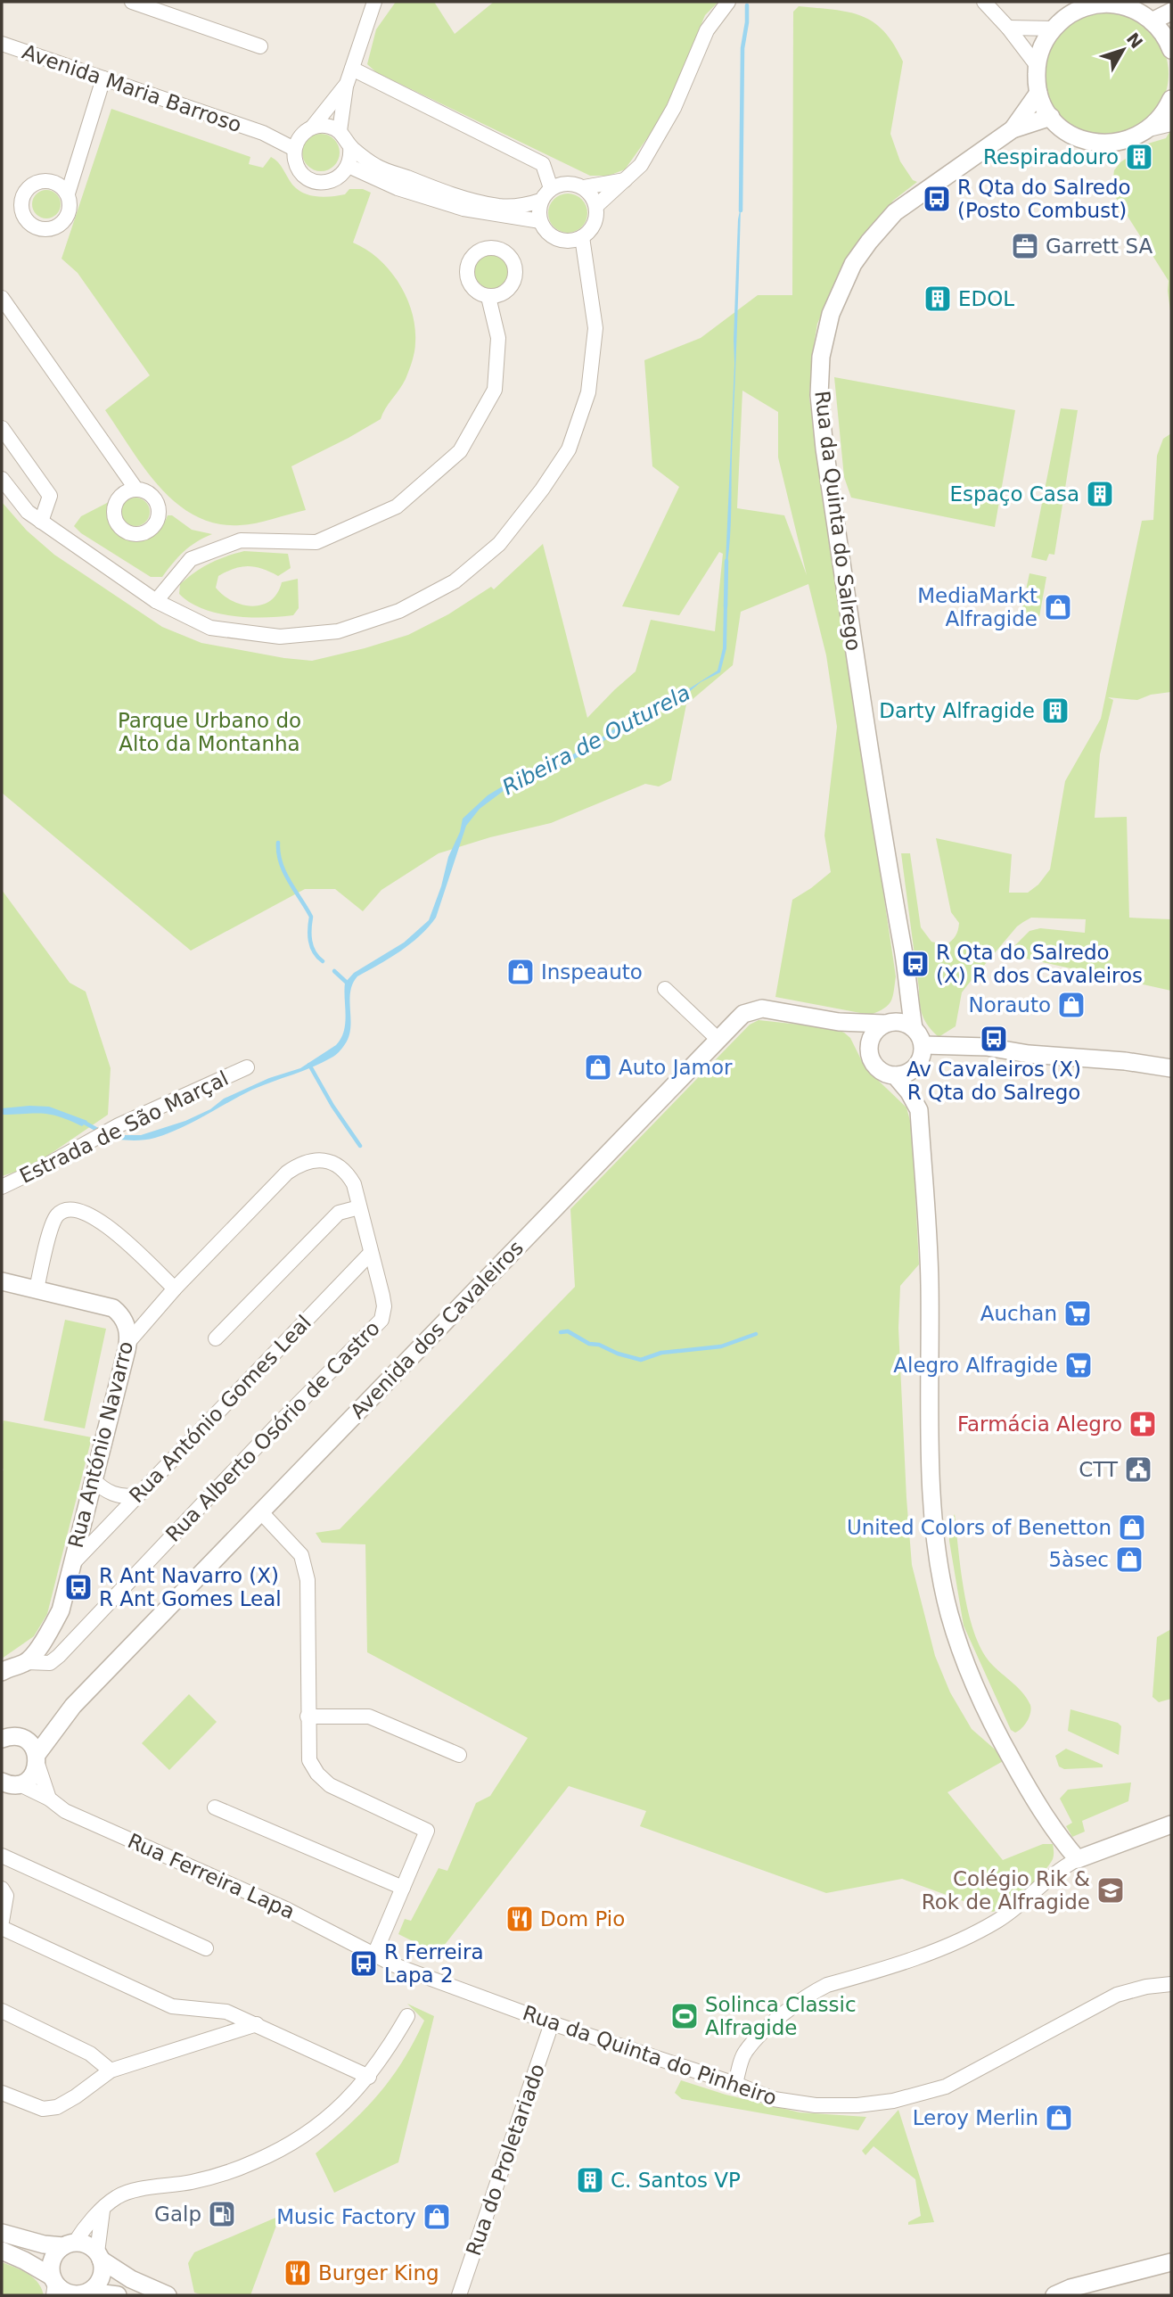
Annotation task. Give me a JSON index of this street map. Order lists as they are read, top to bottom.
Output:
{
  "streets": {
    "street": [
      "Avenida Maria Barroso",
      "Rua da Quinta do Salrego",
      "Estrada de São Marçal",
      "Avenida dos Cavaleiros",
      "Rua António Gomes Leal",
      "Rua Alberto Osório de Castro",
      "Rua António Navarro",
      "Rua Ferreira Lapa",
      "Rua da Quinta do Pinheiro",
      "Rua do Proletariado"
    ]
  },
  "crossings": [
    ["Rua da Quinta do Salrego", "Avenida dos Cavaleiros"],
    ["Avenida dos Cavaleiros", "Rua Ferreira Lapa"],
    ["Rua António Gomes Leal", "Rua Alberto Osório de Castro"],
    ["Rua António Gomes Leal", "Rua António Navarro"],
    ["Rua Alberto Osório de Castro", "Rua António Navarro"],
    ["Rua Ferreira Lapa", "Rua da Quinta do Pinheiro"],
    ["Rua da Quinta do Pinheiro", "Rua do Proletariado"]
  ],
  "water": ["Ribeira de Outurela"],
  "parks": ["Parque Urbano do Alto da Montanha"],
  "places": {
    "building": [
      "Respiradouro",
      "EDOL",
      "Espaço Casa",
      "Darty Alfragide",
      "C. Santos VP"
    ],
    "bus stop": [
      "R Qta do Salredo (Posto Combust)",
      "R Qta do Salredo (X) R dos Cavaleiros",
      "Av Cavaleiros (X) R Qta do Salrego",
      "R Ant Navarro (X) R Ant Gomes Leal",
      "R Ferreira Lapa 2"
    ],
    "office": ["Garrett SA"],
    "shop": [
      "MediaMarkt Alfragide",
      "Inspeauto",
      "Norauto",
      "Auto Jamor",
      "United Colors of Benetton",
      "5àsec",
      "Leroy Merlin",
      "Music Factory"
    ],
    "supermarket": ["Auchan", "Alegro Alfragide"],
    "pharmacy": ["Farmácia Alegro"],
    "public building": ["CTT"],
    "school or university": ["Colégio Rik & Rok de Alfragide"],
    "restaurant": ["Dom Pio", "Burger King"],
    "sports": ["Solinca Classic Alfragide"],
    "fuel station": ["Galp"]
  },
  "north": "top right"
}
